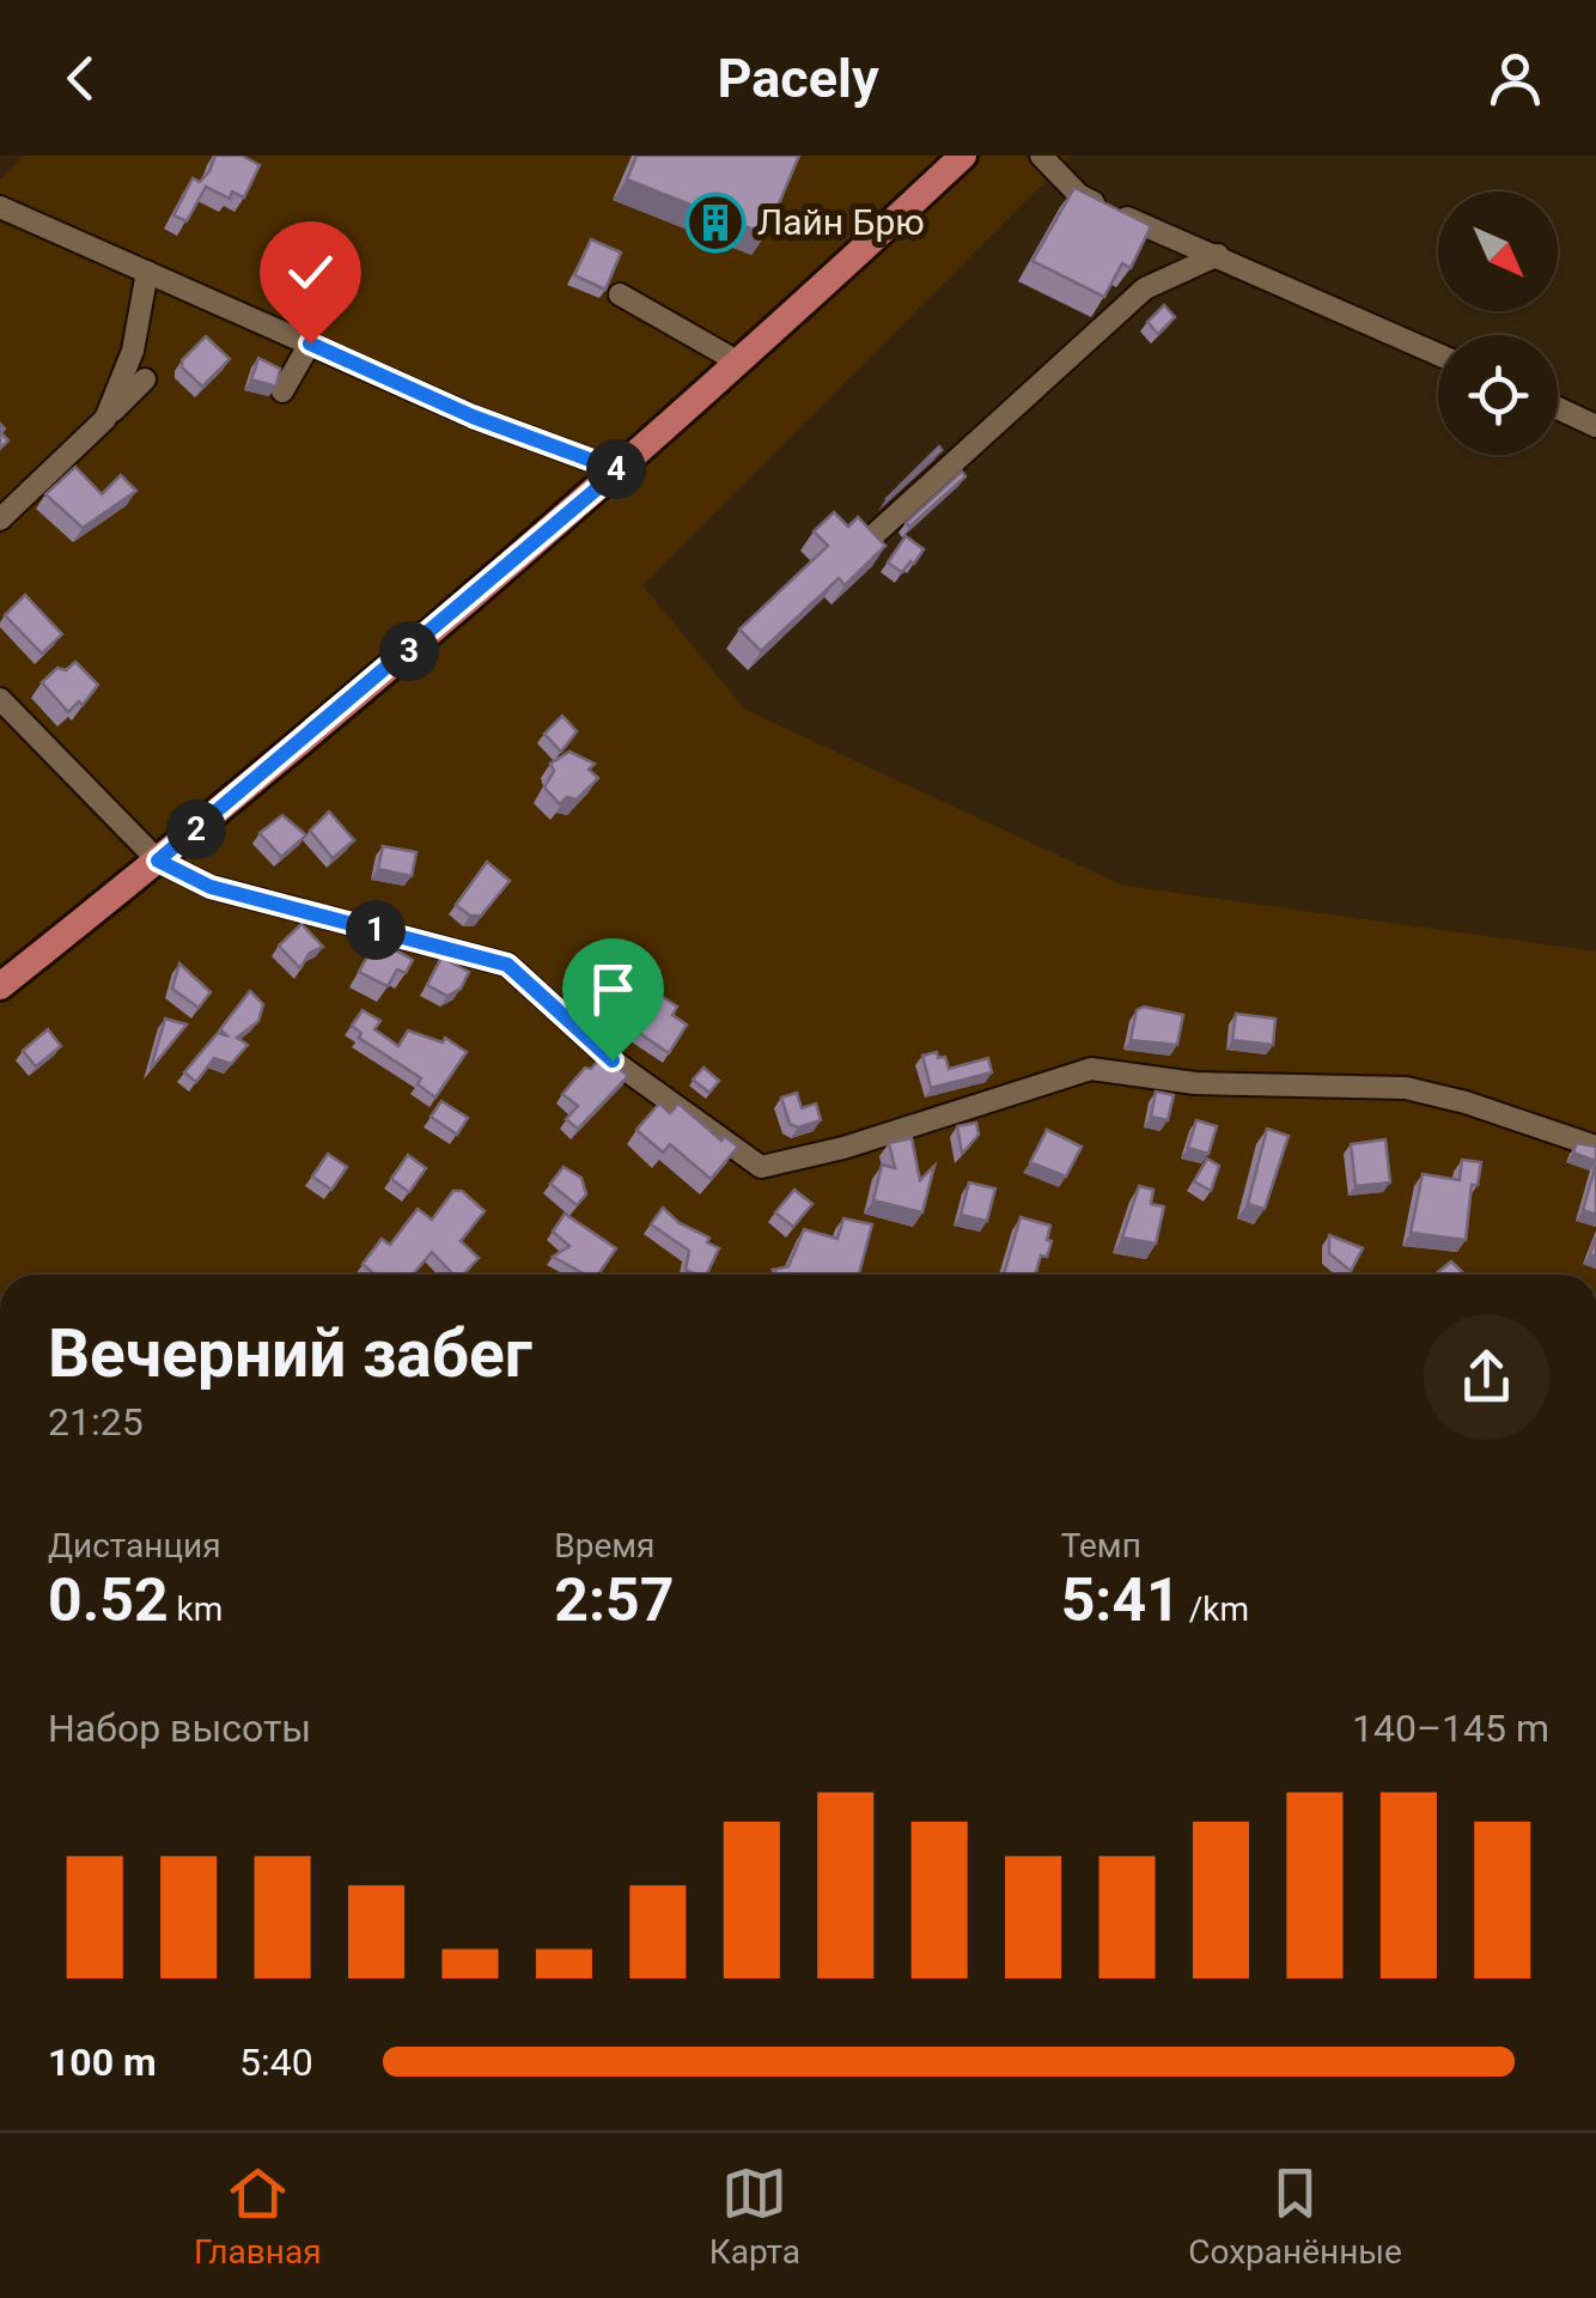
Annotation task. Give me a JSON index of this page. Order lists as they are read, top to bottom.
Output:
{
  "places": {
    "building": ["Лайн Брю"]
  },
  "north": "bottom right",
  "page": {
    "header": "Pacely",
    "pins": [
      "4",
      "3",
      "2",
      "1"
    ],
    "heading": ["Вечерний забег", "21:25"],
    "stats": [
      ["Дистанция", "0.52 km"],
      ["Время", "2:57"],
      ["Темп", "5:41 /km"]
    ],
    "chart": ["Набор высоты", "140–145 m"],
    "list": [
      {
        "name": "100 m",
        "note": "5:40"
      }
    ],
    "tabs": ["Главная", "Карта", "Сохранённые"]
  }
}
